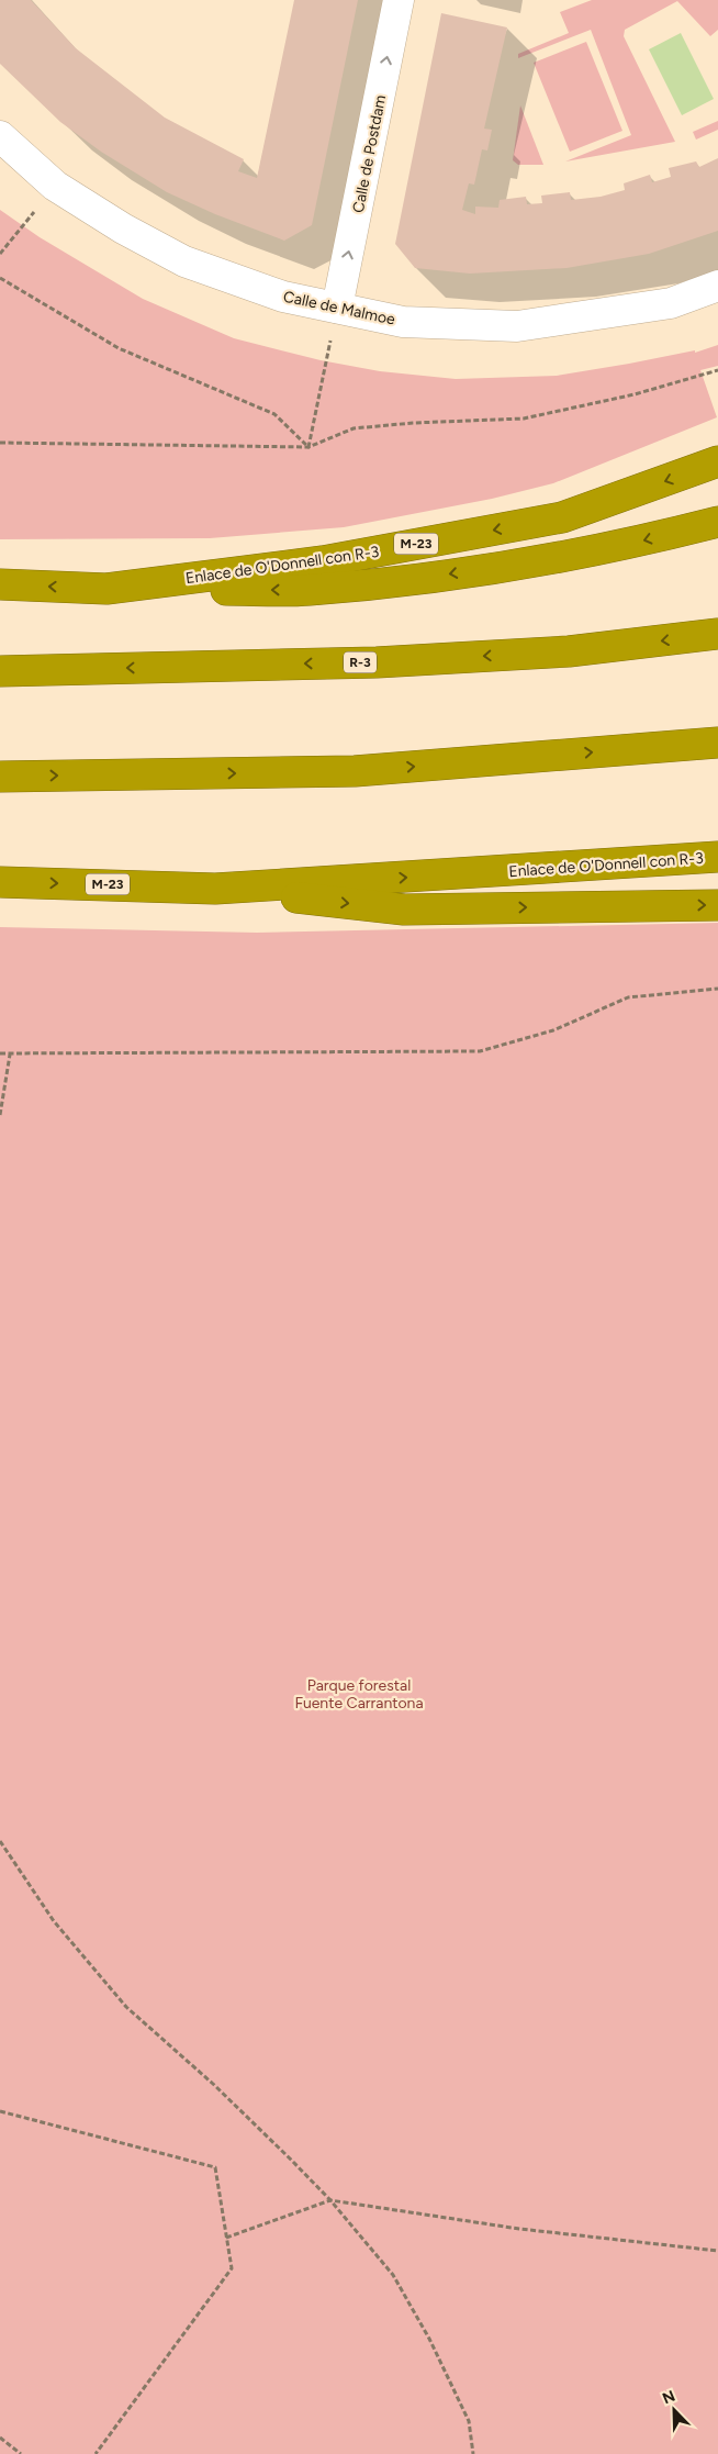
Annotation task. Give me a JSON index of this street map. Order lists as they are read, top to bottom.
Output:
{
  "streets": {
    "highway": ["M-23", "Enlace de O'Donnell con R-3", "R-3"],
    "street": ["Calle de Postdam", "Calle de Malmoe"]
  },
  "crossings": [
    ["Calle de Postdam", "Calle de Malmoe"]
  ],
  "one_way": ["Calle de Postdam"],
  "parks": ["Parque forestal Fuente Carrantona"],
  "north": "top left"
}
